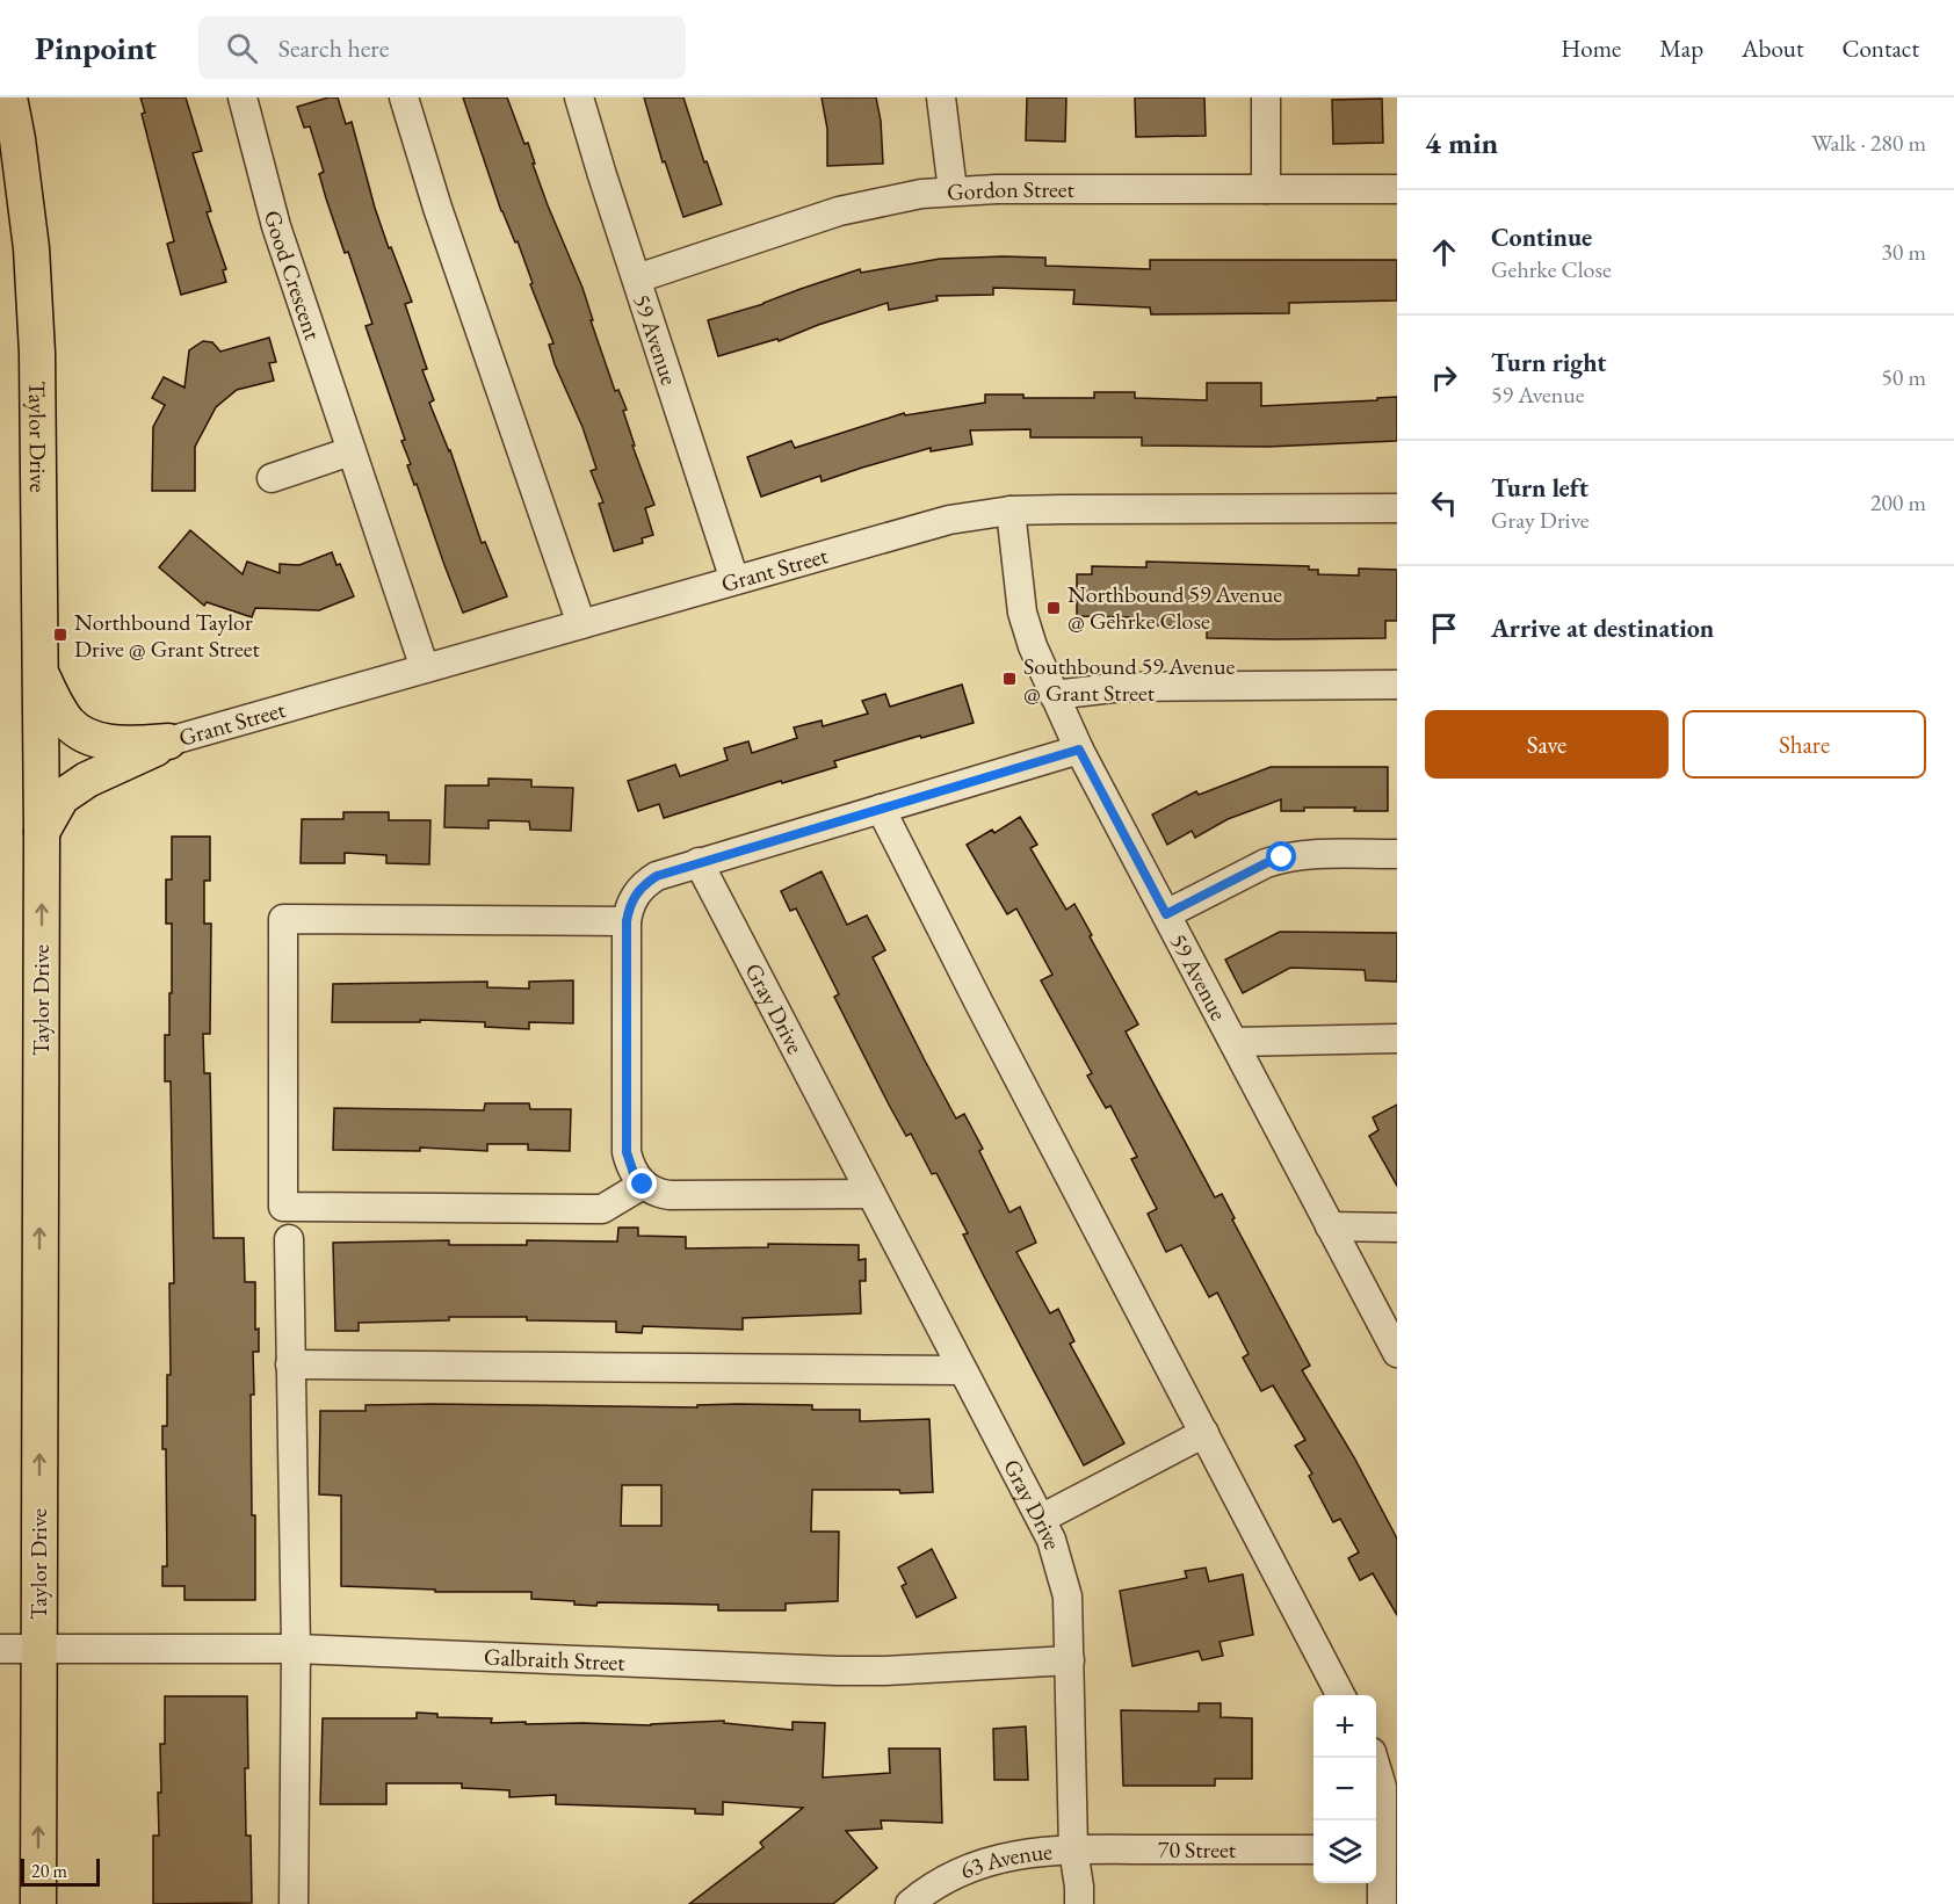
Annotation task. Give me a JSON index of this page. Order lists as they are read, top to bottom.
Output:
{
  "streets": {
    "main road": ["Taylor Drive"],
    "street": [
      "Gordon Street",
      "Good Crescent",
      "59 Avenue",
      "Grant Street",
      "Gray Drive",
      "Galbraith Street",
      "70 Street",
      "63 Avenue"
    ]
  },
  "crossings": [
    ["Gordon Street", "59 Avenue"],
    ["Good Crescent", "Grant Street"],
    ["59 Avenue", "Grant Street"],
    ["Taylor Drive", "Galbraith Street"],
    ["Gray Drive", "Galbraith Street"],
    ["Gray Drive", "70 Street"],
    ["Gray Drive", "63 Avenue"],
    ["70 Street", "63 Avenue"]
  ],
  "one_way": ["Taylor Drive"],
  "places": {
    "transit": ["Northbound 59 Avenue @ Gehrke Close", "Northbound Taylor Drive @ Grant Street", "Southbound 59 Avenue @ Grant Street"]
  },
  "scale_bar": "20 m",
  "page": {
    "header": "Pinpoint",
    "search": "Search here",
    "nav": [
      "Home",
      "Map",
      "About",
      "Contact"
    ],
    "heading": ["4 min", "Walk · 280 m"],
    "list": [
      ["Continue", "Gehrke Close", "30 m"],
      ["Turn right", "59 Avenue", "50 m"],
      ["Turn left", "Gray Drive", "200 m"],
      "Arrive at destination"
    ],
    "buttons": ["Save", "Share"],
    "map_buttons": ["+", "−"],
    "scale": "20 m"
  }
}
